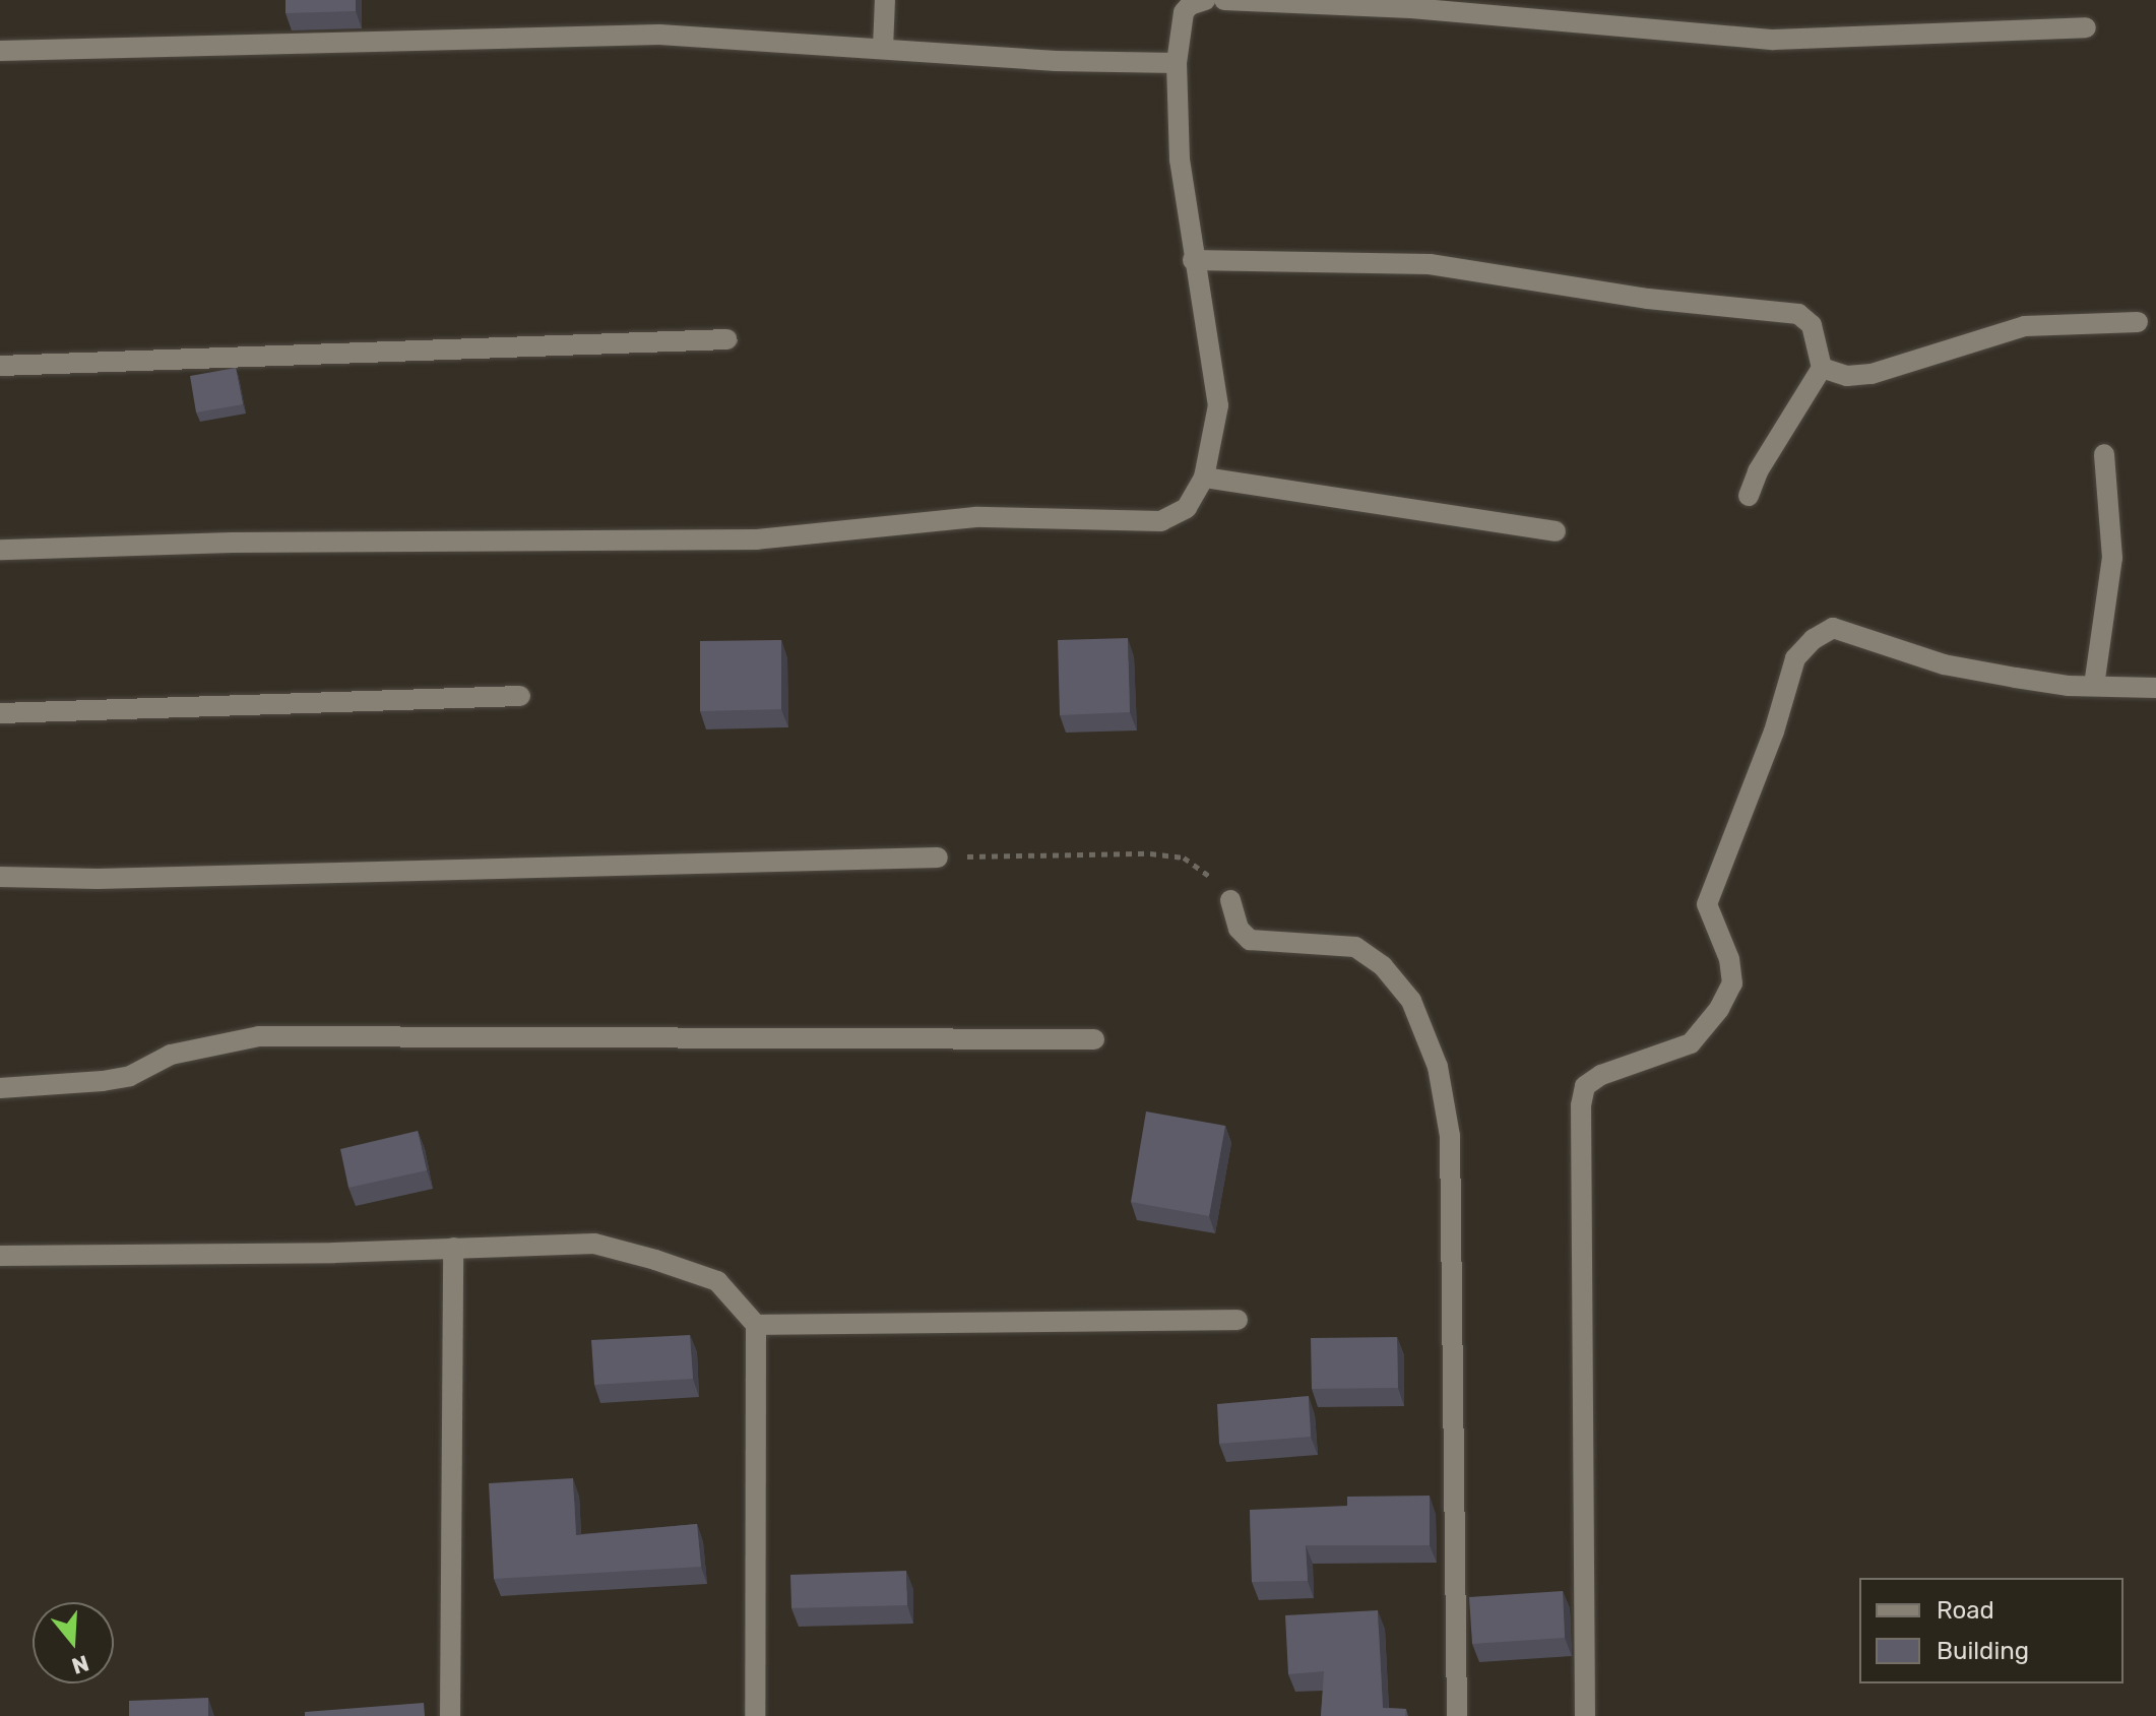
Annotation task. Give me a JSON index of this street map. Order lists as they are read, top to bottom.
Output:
{
  "legend": ["Road", "Building"],
  "north": "bottom"
}
